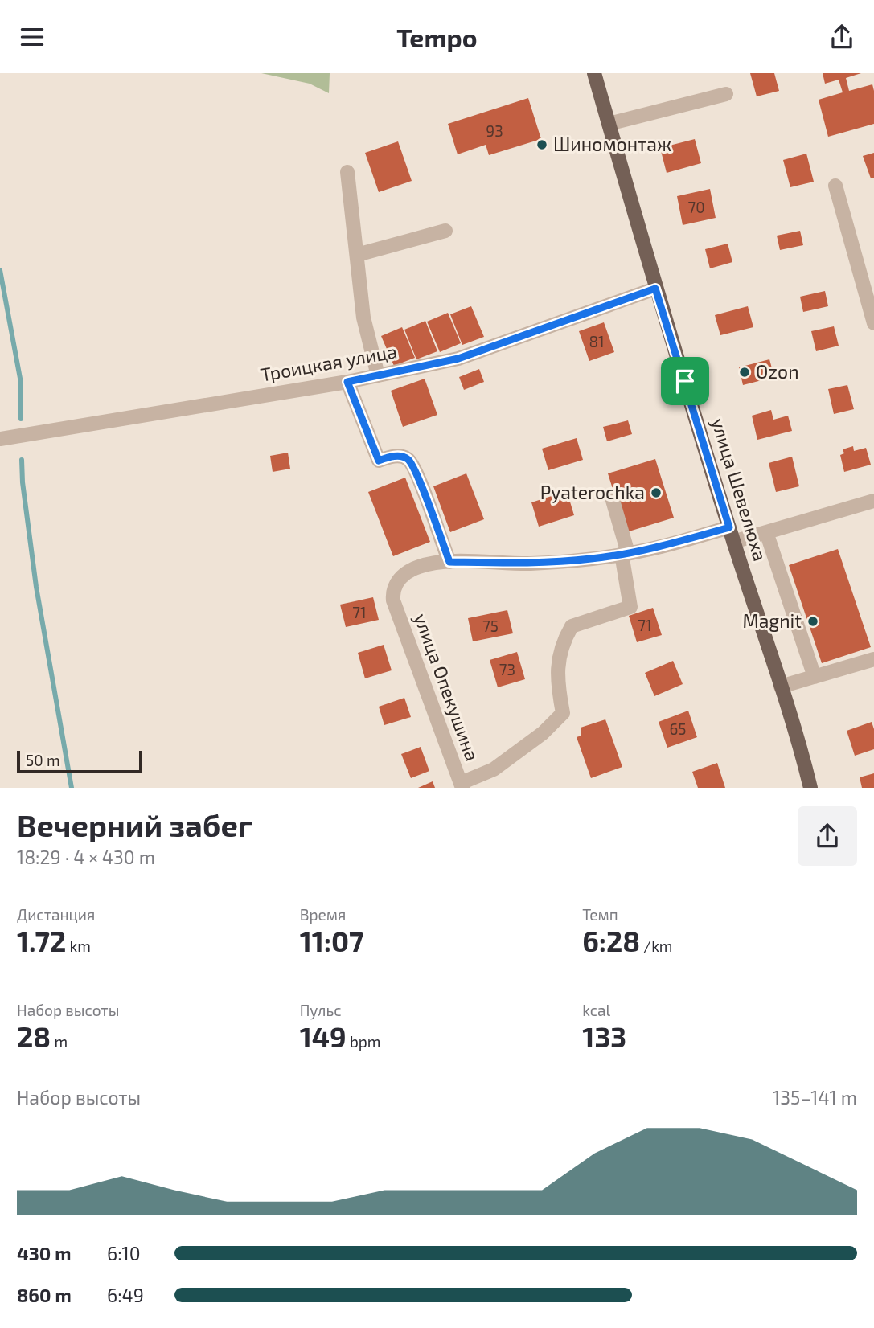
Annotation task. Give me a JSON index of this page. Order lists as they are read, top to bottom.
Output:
{
  "streets": {
    "main road": ["улица Шевелюха"],
    "street": ["Троицкая улица", "улица Опекушина"]
  },
  "crossings": [
    ["Троицкая улица", "улица Шевелюха"]
  ],
  "places": [
    "Шиномонтаж",
    "Ozon",
    "Pyaterochka",
    "Magnit"
  ],
  "house_numbers": [
    "93",
    "70",
    "81",
    "71",
    "71",
    "75",
    "73",
    "65"
  ],
  "scale_bar": "50 m",
  "page": {
    "header": "Tempo",
    "scale": "50 m",
    "heading": ["Вечерний забег", "18:29 · 4 × 430 m"],
    "stats": [
      ["Дистанция", "1.72 km"],
      ["Время", "11:07"],
      ["Темп", "6:28 /km"],
      ["Набор высоты", "28 m"],
      ["Пульс", "149 bpm"],
      ["kcal", "133"]
    ],
    "chart": ["Набор высоты", "135–141 m"],
    "list": [
      {
        "name": "430 m",
        "note": "6:10"
      },
      {
        "name": "860 m",
        "note": "6:49"
      }
    ]
  }
}
